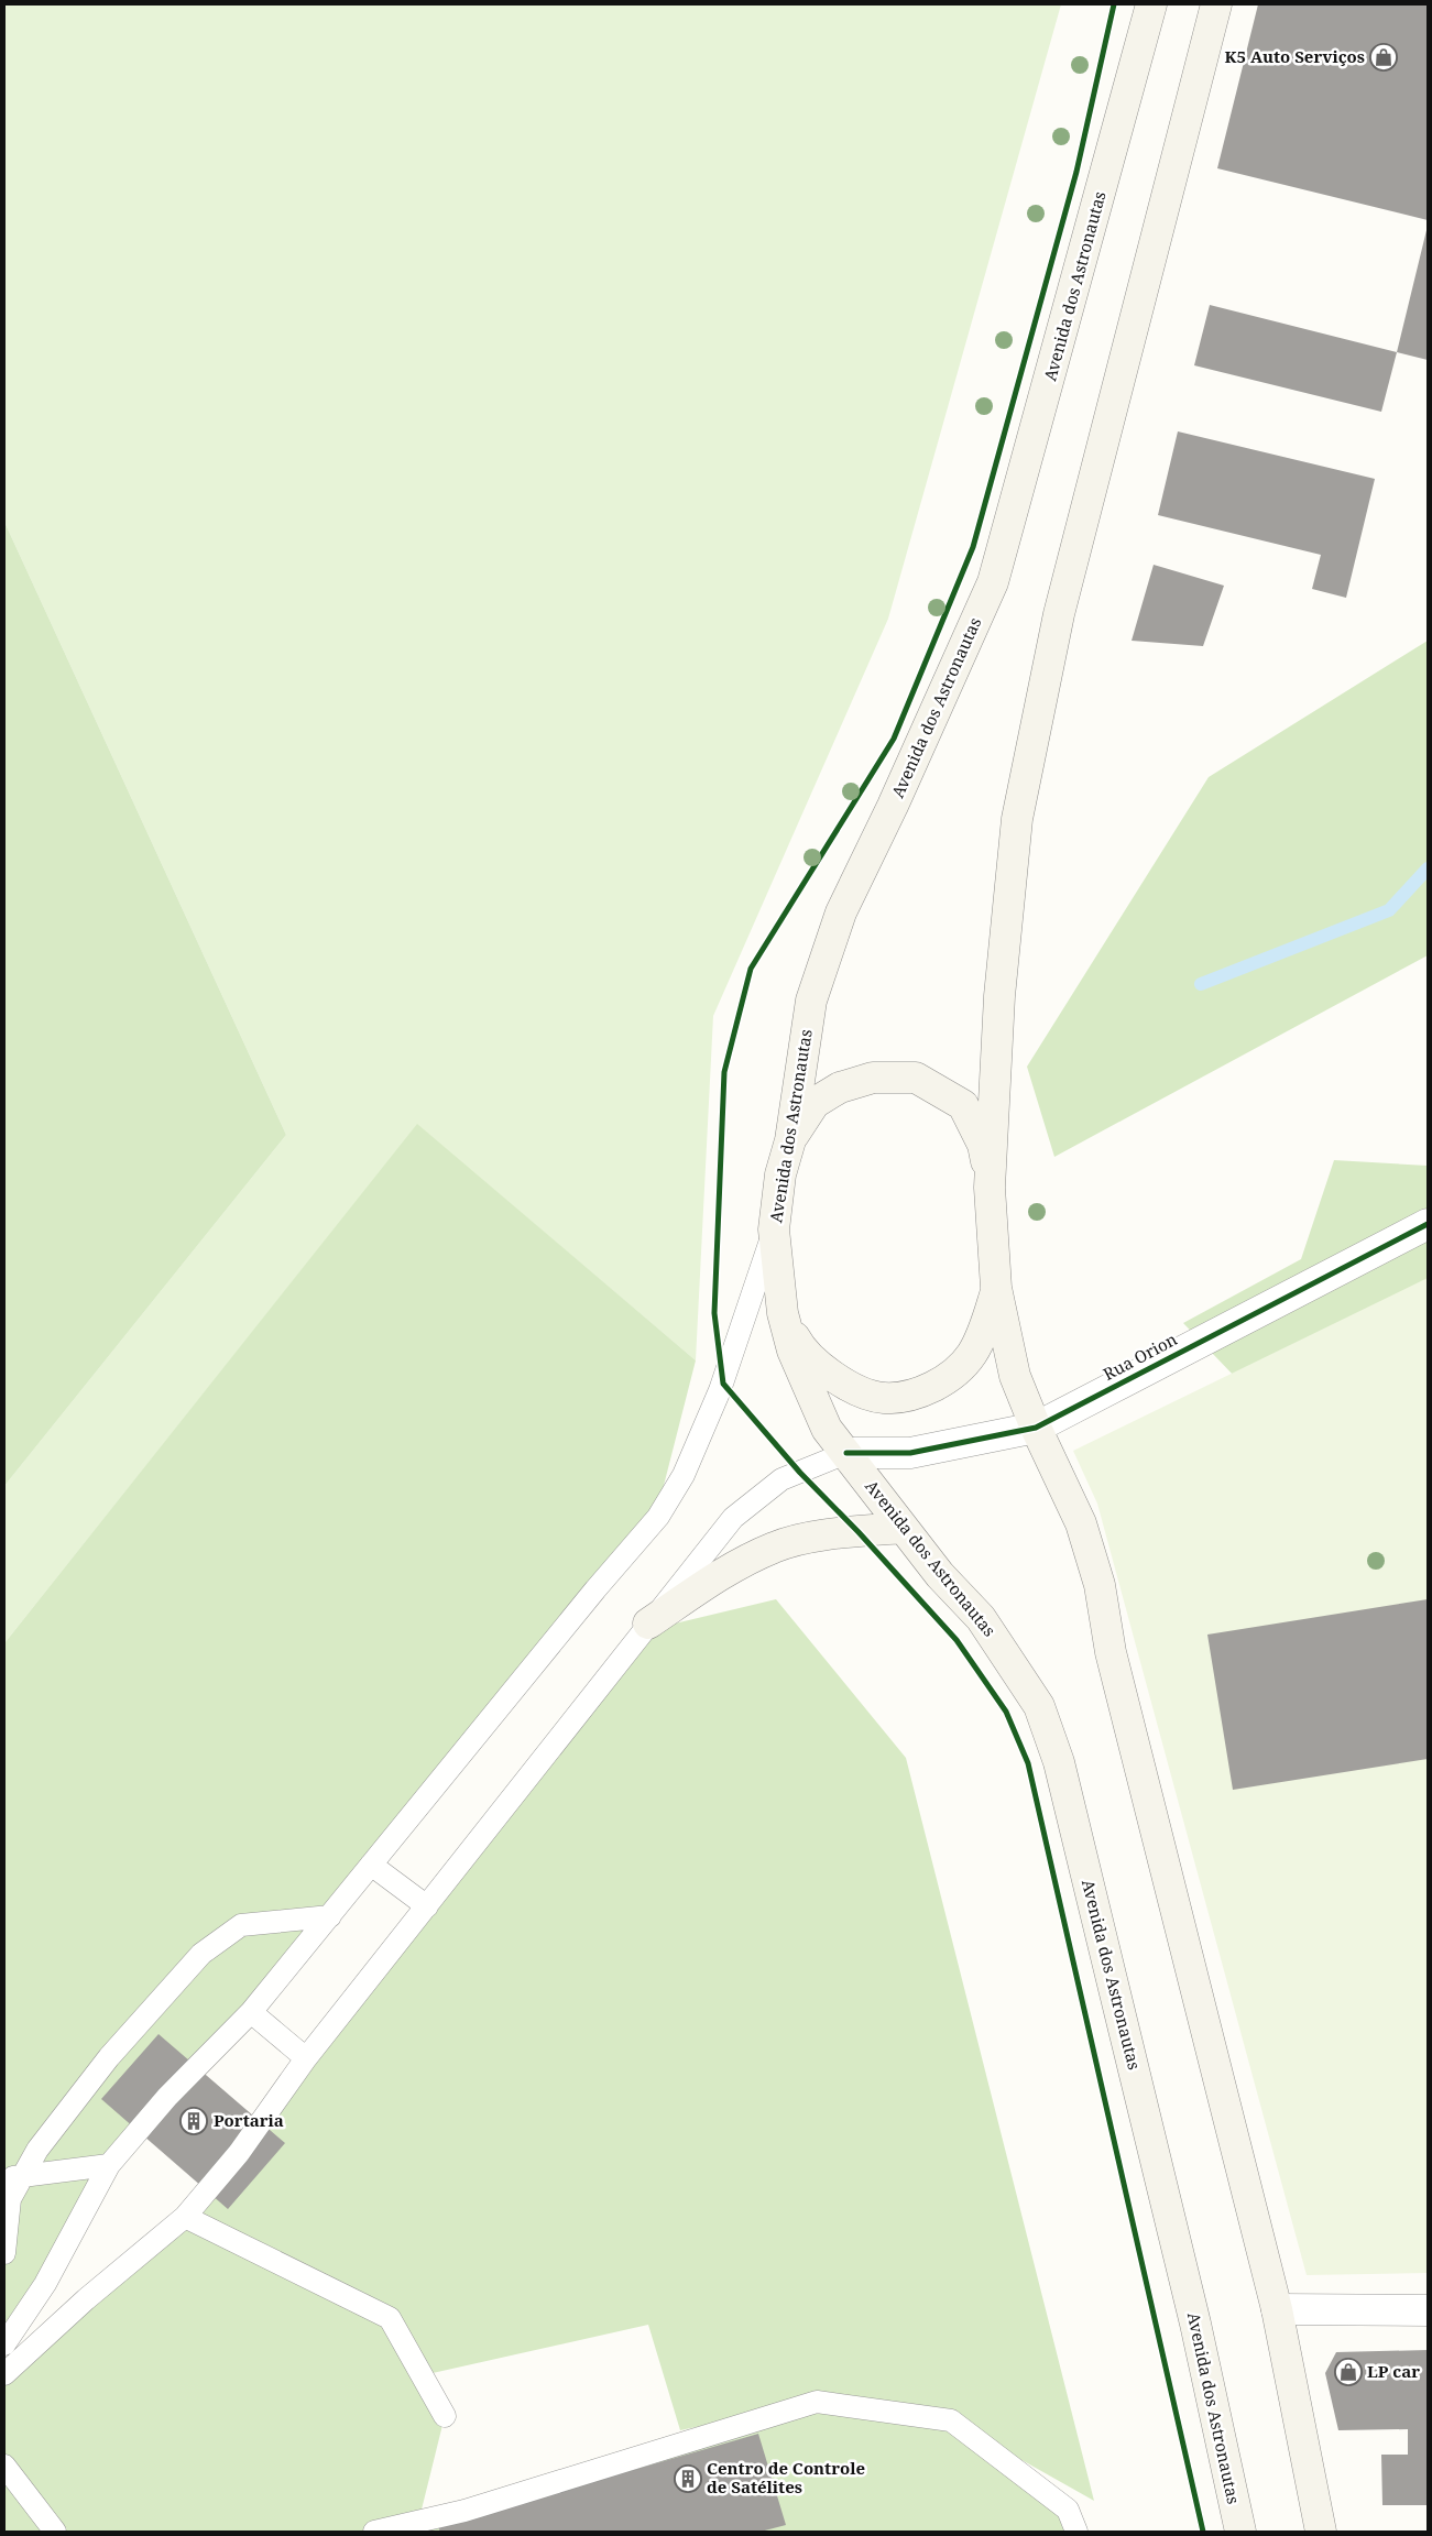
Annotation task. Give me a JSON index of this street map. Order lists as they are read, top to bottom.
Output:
{
  "streets": {
    "main road": ["Avenida dos Astronautas"],
    "street": ["Rua Orion"]
  },
  "crossings": [
    ["Avenida dos Astronautas", "Rua Orion"]
  ],
  "places": {
    "shop": ["K5 Auto Serviços", "LP car"],
    "building": ["Portaria", "Centro de Controle de Satélites"]
  }
}
